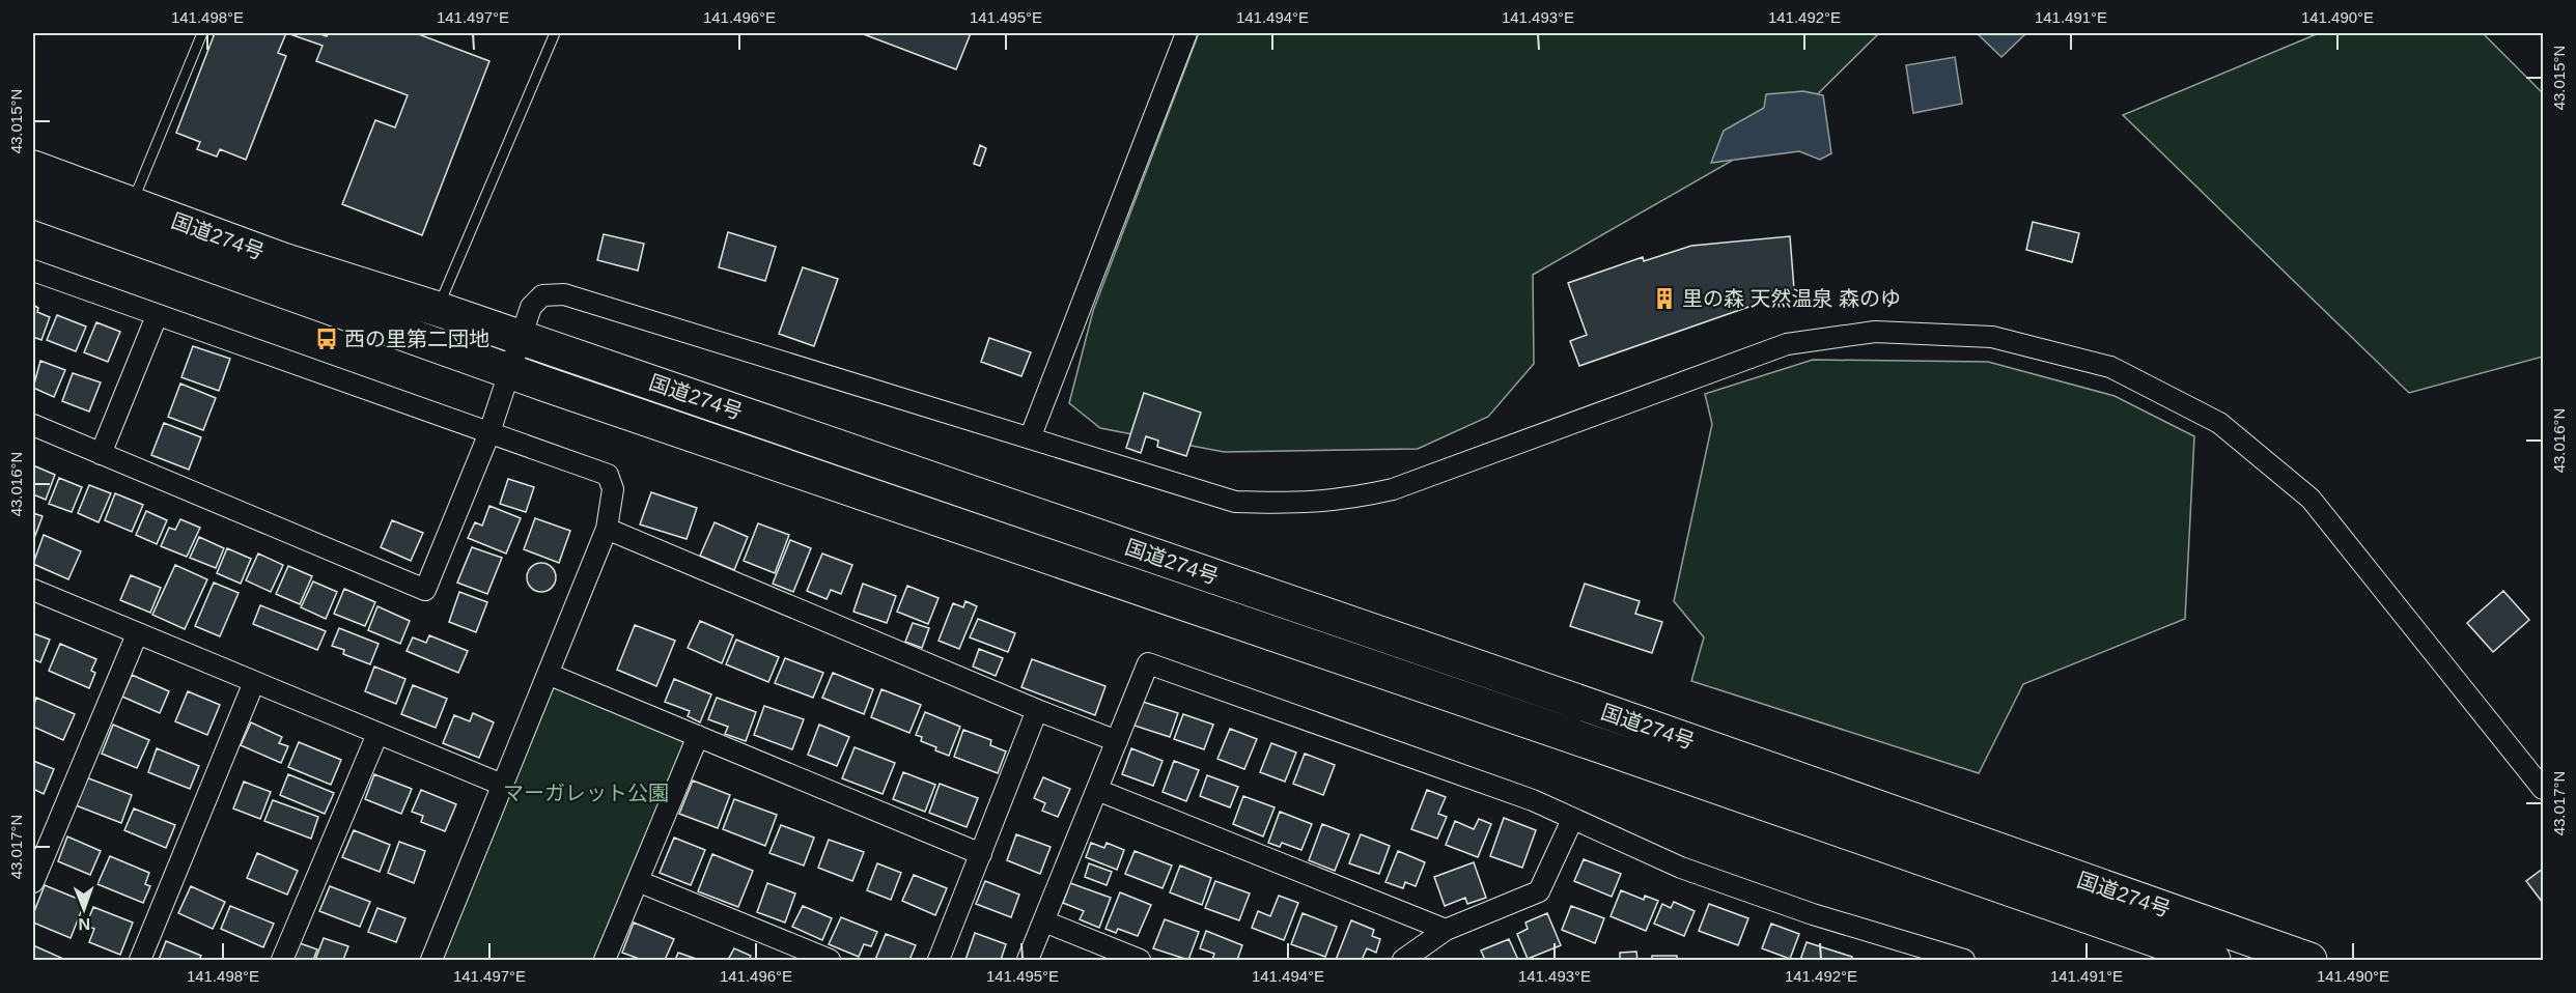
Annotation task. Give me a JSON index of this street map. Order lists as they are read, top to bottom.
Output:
{
  "streets": {
    "highway": ["国道274号"]
  },
  "parks": ["マーガレット公園"],
  "places": {
    "building": ["里の森 天然温泉 森のゆ"],
    "bus stop": ["西の里第二団地"]
  },
  "north": "bottom",
  "coordinates": [
    "141.498°E",
    "141.497°E",
    "141.496°E",
    "141.495°E",
    "141.494°E",
    "141.493°E",
    "141.492°E",
    "141.491°E",
    "141.490°E",
    "43.015°N",
    "43.016°N",
    "43.017°N"
  ]
}
